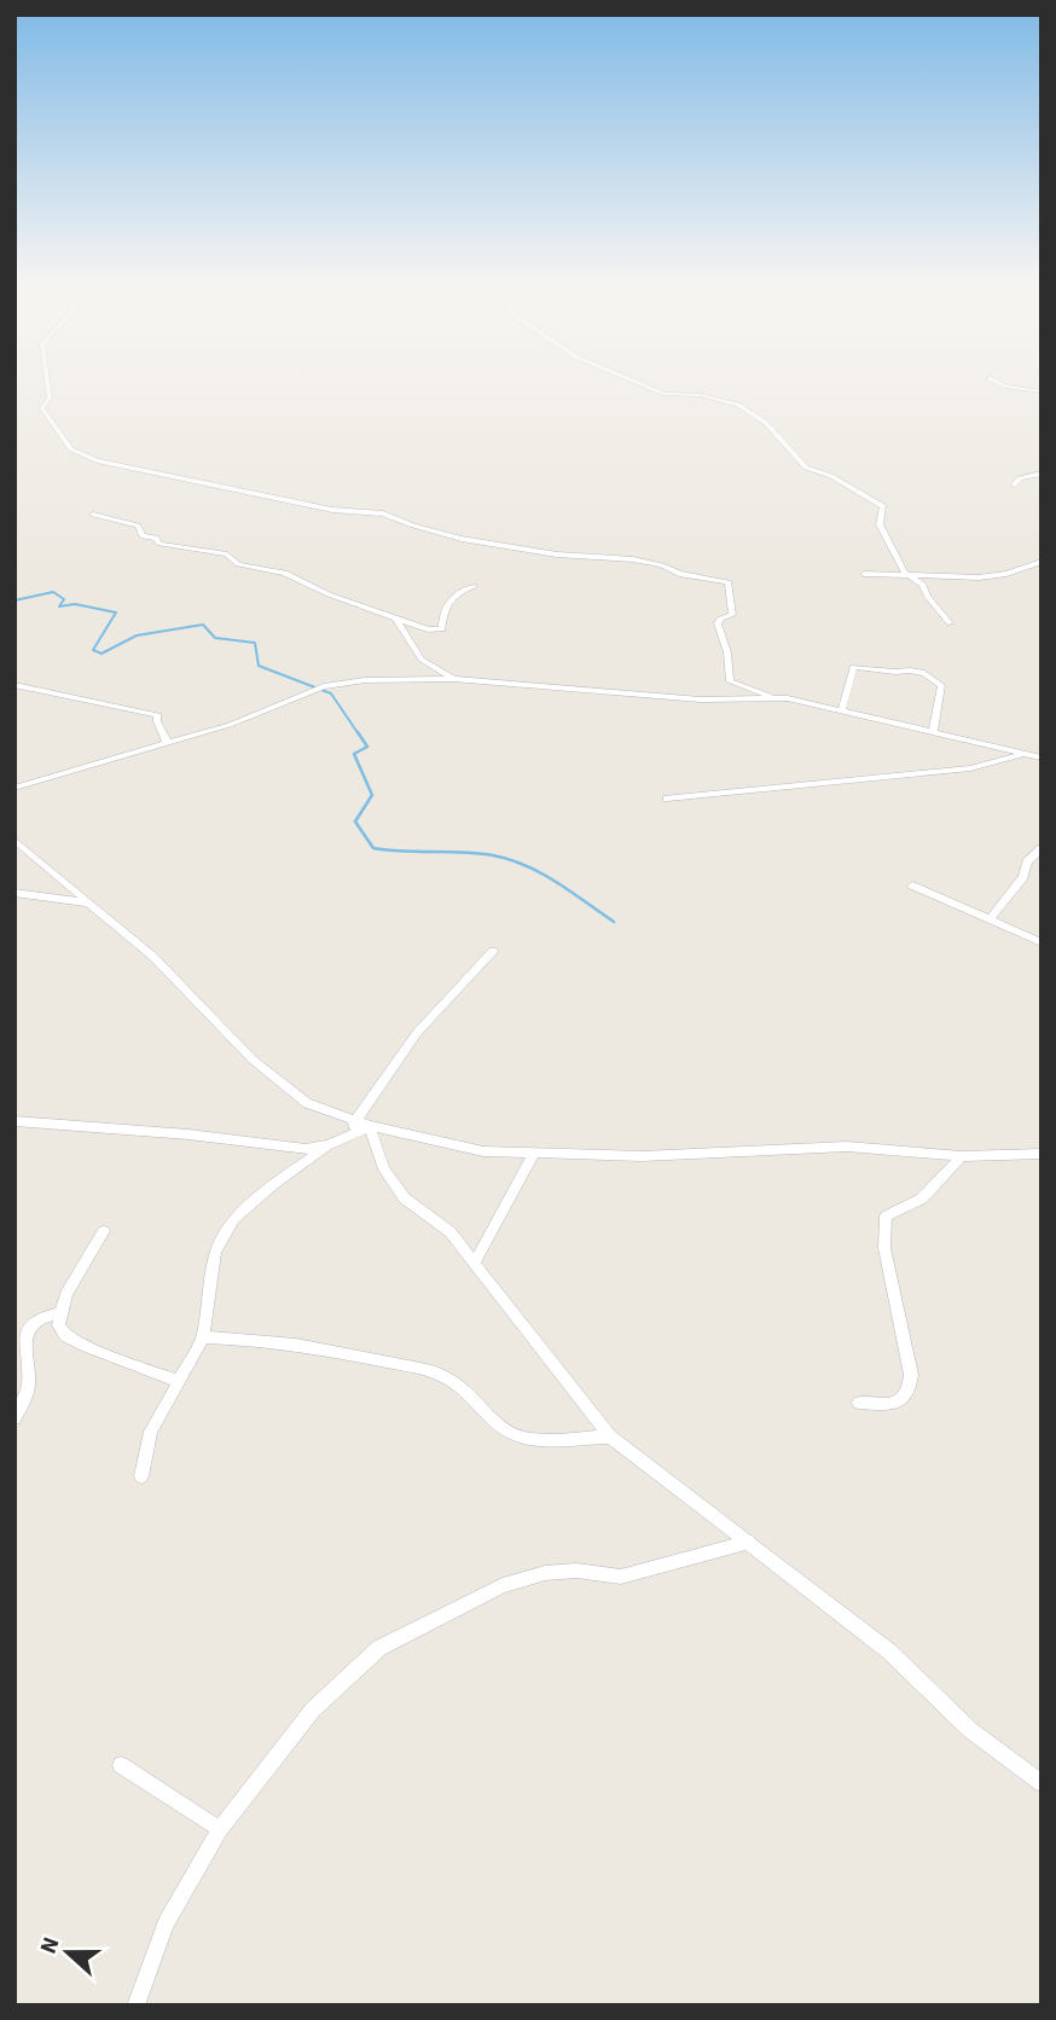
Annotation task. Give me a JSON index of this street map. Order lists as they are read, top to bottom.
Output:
{
  "north": "left"
}
